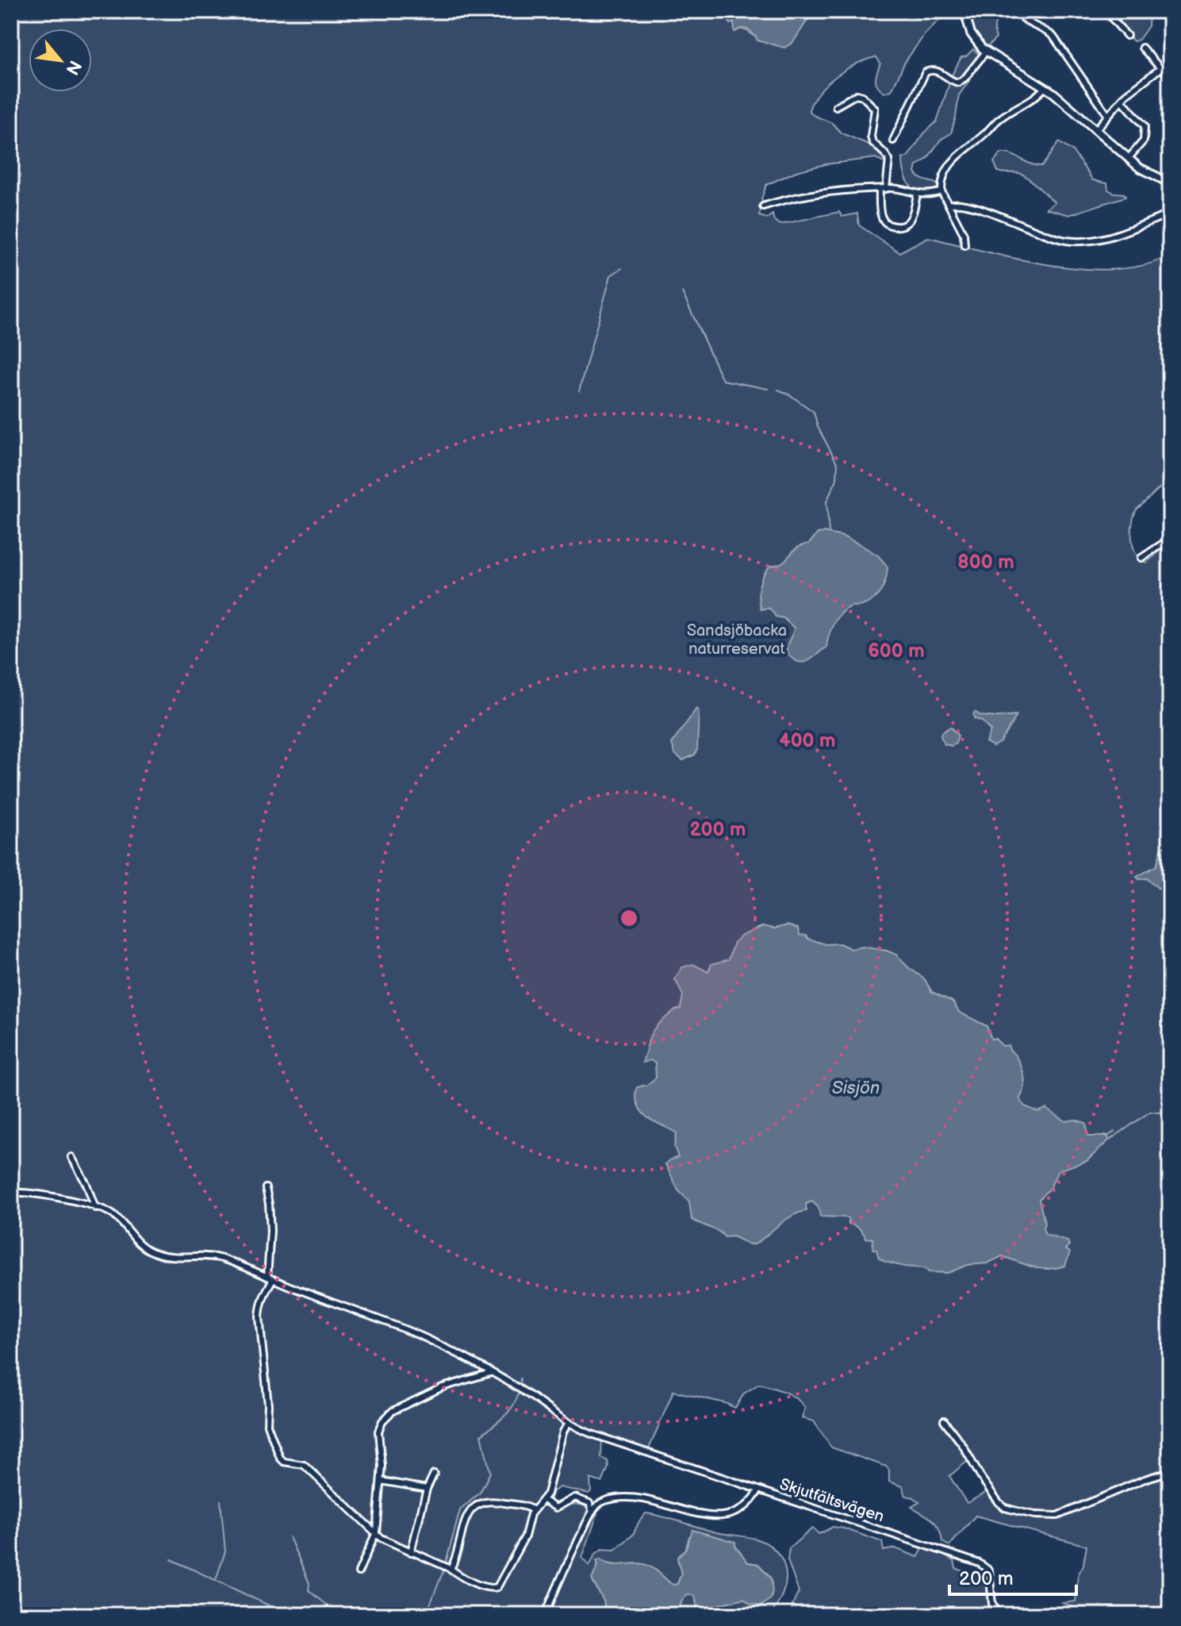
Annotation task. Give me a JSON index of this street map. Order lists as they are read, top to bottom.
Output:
{
  "streets": {
    "street": ["Skjutfältsvägen"]
  },
  "water": ["Sisjön"],
  "parks": ["Sandsjöbacka naturreservat"],
  "scale_bar": "200 m",
  "north": "bottom right",
  "rings": [
    "800 m",
    "600 m",
    "400 m",
    "200 m"
  ]
}
